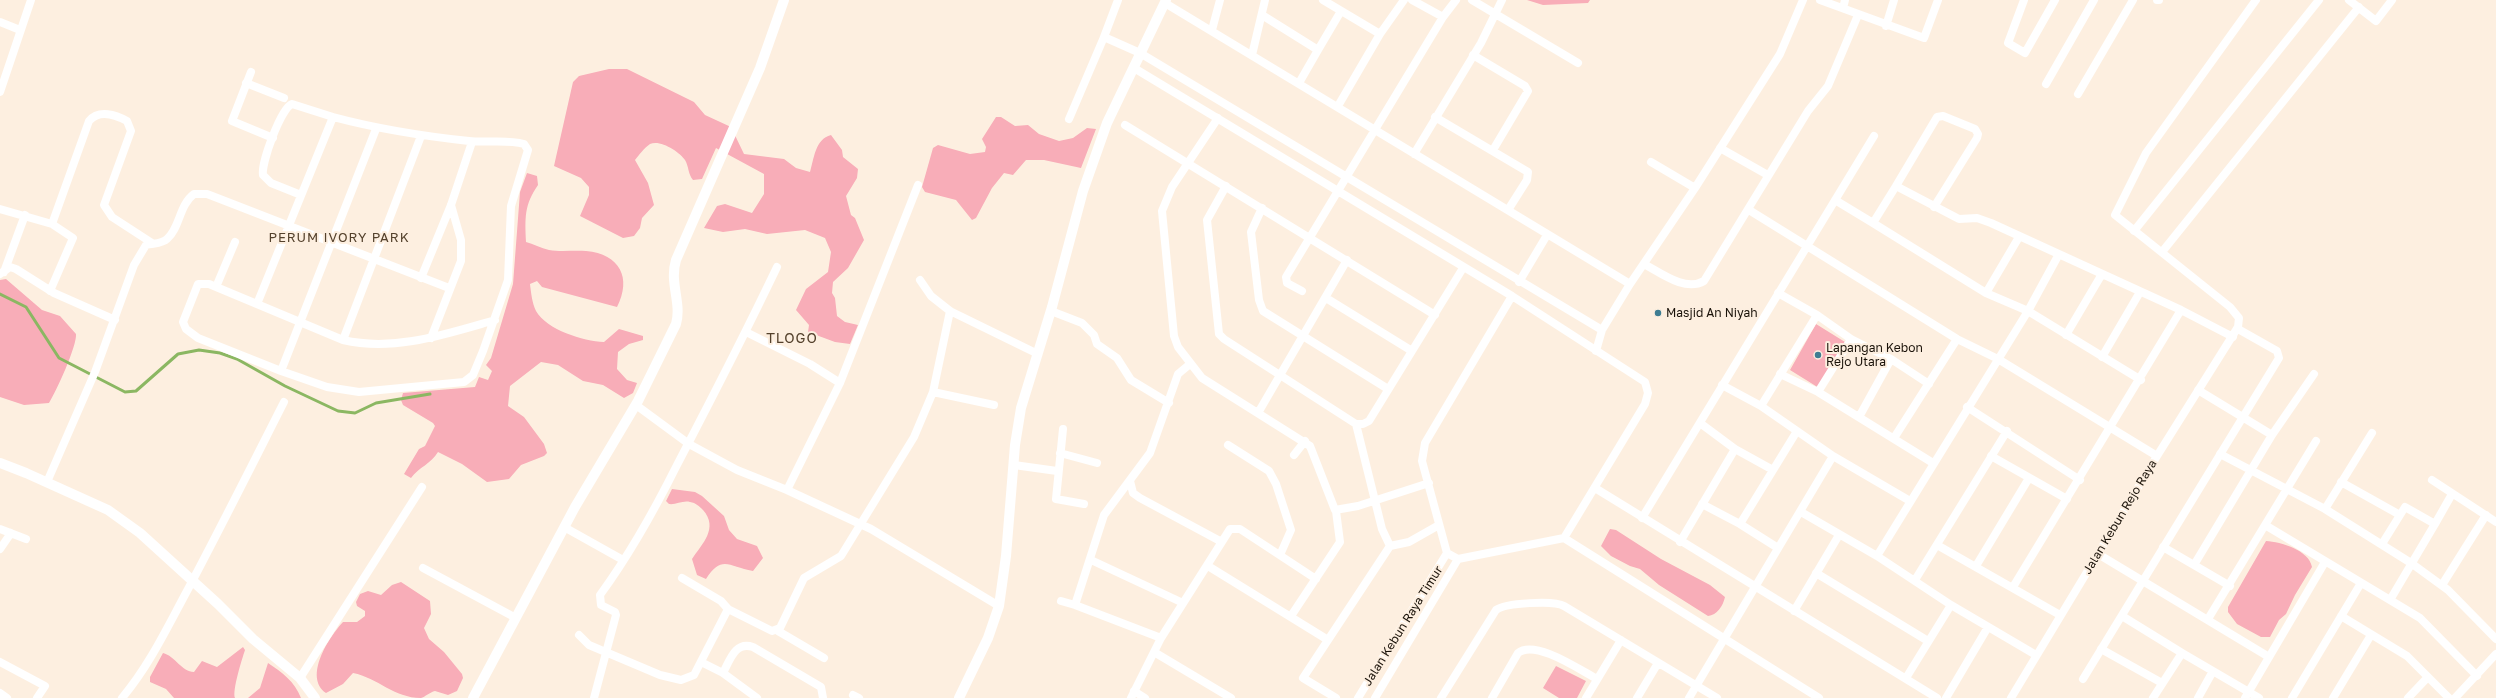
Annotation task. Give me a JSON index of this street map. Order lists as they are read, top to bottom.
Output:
{
  "streets": {
    "street": ["Jalan Kebun Rejo Raya", "Jalan Kebun Raya Timur"]
  },
  "districts": ["PERUM IVORY PARK", "TLOGO"],
  "places": ["Masjid An Niyah", "Lapangan Kebon Rejo Utara"]
}
